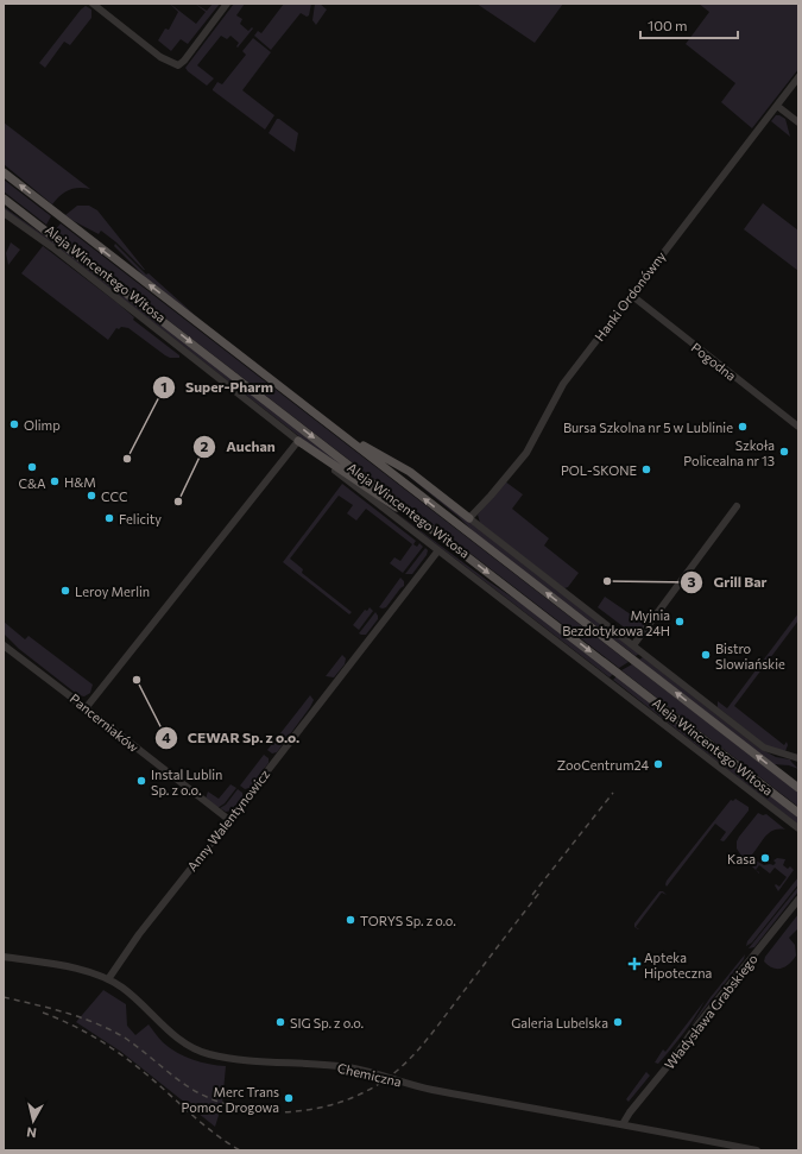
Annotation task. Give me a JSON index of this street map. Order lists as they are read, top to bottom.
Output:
{
  "streets": {
    "main road": ["Aleja Wincentego Witosa"],
    "street": [
      "Hanki Ordonówny",
      "Pogodna",
      "Pancerniaków",
      "Anny Walentynowicz",
      "Władysława Grabskiego",
      "Chemiczna"
    ]
  },
  "crossings": [
    ["Aleja Wincentego Witosa", "Anny Walentynowicz"],
    ["Hanki Ordonówny", "Pogodna"],
    ["Pancerniaków", "Anny Walentynowicz"],
    ["Anny Walentynowicz", "Chemiczna"],
    ["Władysława Grabskiego", "Chemiczna"]
  ],
  "places": {
    "other": [
      "Olimp",
      "Bursa Szkolna nr 5 w Lublinie",
      "Szkoła Policealna nr 13",
      "Super-Pharm",
      "C&A",
      "POL-SKONE",
      "H&M",
      "CCC",
      "Auchan",
      "Felicity",
      "Grill Bar",
      "Leroy Merlin",
      "Myjnia Bezdotykowa 24H",
      "Bistro Slowiańskie",
      "CEWAR Sp. z o.o.",
      "ZooCentrum24",
      "Instal Lublin Sp. z o.o.",
      "Kasa",
      "TORYS Sp. z o.o.",
      "SIG Sp. z o.o.",
      "Galeria Lubelska",
      "Merc Trans Pomoc Drogowa"
    ],
    "health": ["Apteka Hipoteczna"]
  },
  "scale_bar": "100 m",
  "north": "bottom"
}
